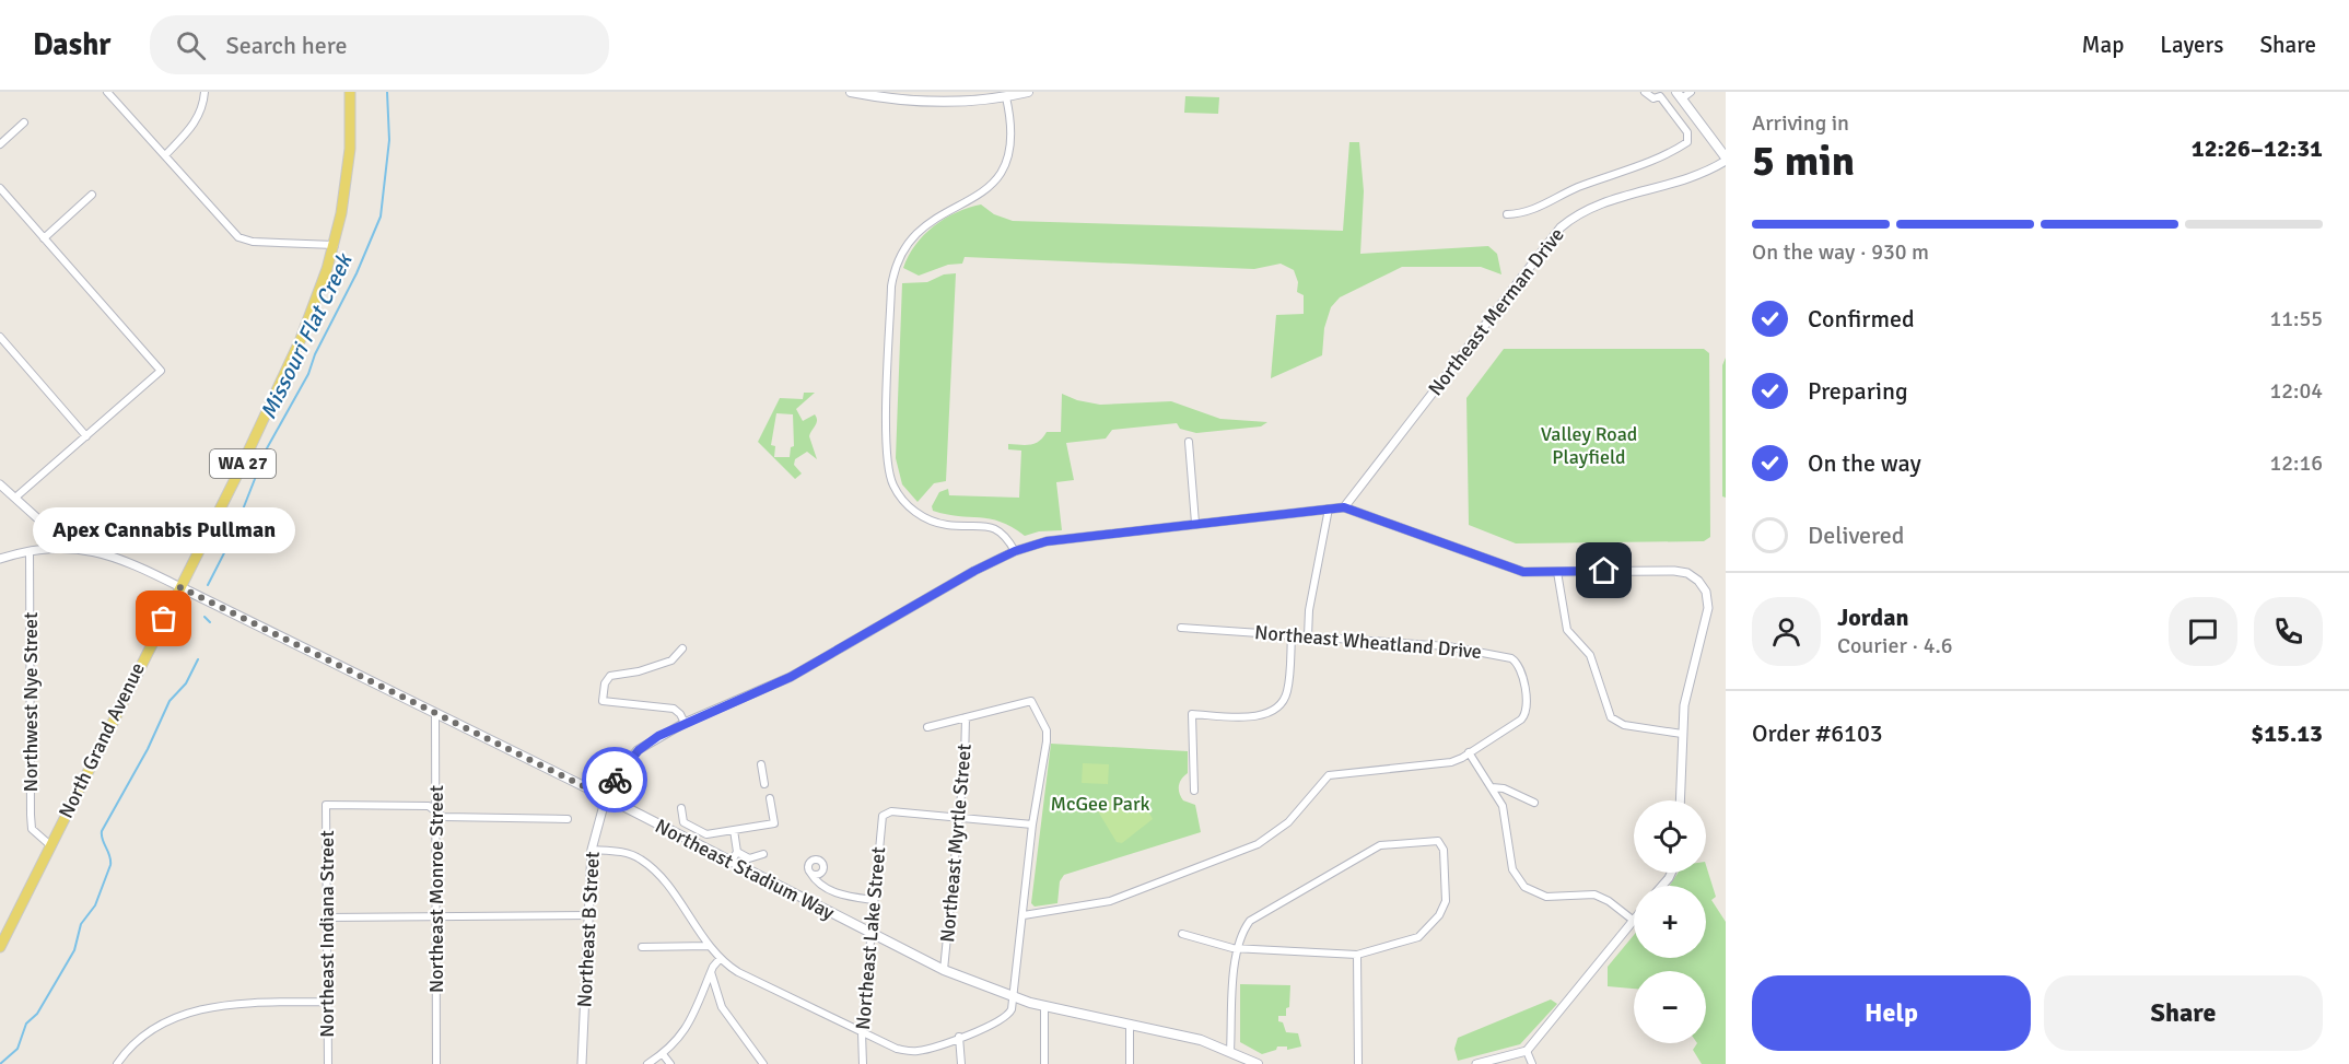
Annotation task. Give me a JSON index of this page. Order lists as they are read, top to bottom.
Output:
{
  "streets": {
    "main road": ["WA 27", "North Grand Avenue", "Northeast Stadium Way"],
    "street": [
      "Northeast Merman Drive",
      "Northeast Wheatland Drive",
      "Northwest Nye Street",
      "Northeast Myrtle Street",
      "Northeast Monroe Street",
      "Northeast B Street",
      "Northeast Indiana Street",
      "Northeast Lake Street"
    ]
  },
  "crossings": [
    ["Northeast Merman Drive", "Northeast B Street"],
    ["Northwest Nye Street", "North Grand Avenue"],
    ["North Grand Avenue", "Northeast Stadium Way"],
    ["Northeast Myrtle Street", "Northeast Stadium Way"],
    ["Northeast Myrtle Street", "Northeast Lake Street"],
    ["Northeast Stadium Way", "Northeast Monroe Street"],
    ["Northeast Stadium Way", "Northeast B Street"],
    ["Northeast Stadium Way", "Northeast Lake Street"],
    ["Northeast Monroe Street", "Northeast Indiana Street"]
  ],
  "water": ["Missouri Flat Creek"],
  "parks": ["Valley Road Playfield", "McGee Park"],
  "places": ["Apex Cannabis Pullman"],
  "page": {
    "header": "Dashr",
    "search": "Search here",
    "nav": ["Map", "Layers", "Share"],
    "heading": ["5 min", "Arriving in", "12:26–12:31"],
    "panel": [
      "Jordan",
      "Courier · 4.6",
      "Order #6103",
      "$15.13"
    ],
    "bar": "On the way · 930 m",
    "list": [
      ["Confirmed", "11:55"],
      ["Preparing", "12:04"],
      ["On the way", "12:16"],
      "Delivered"
    ],
    "bubble": "Apex Cannabis Pullman",
    "map_buttons": ["+", "−"],
    "buttons": ["Help", "Share"]
  }
}
